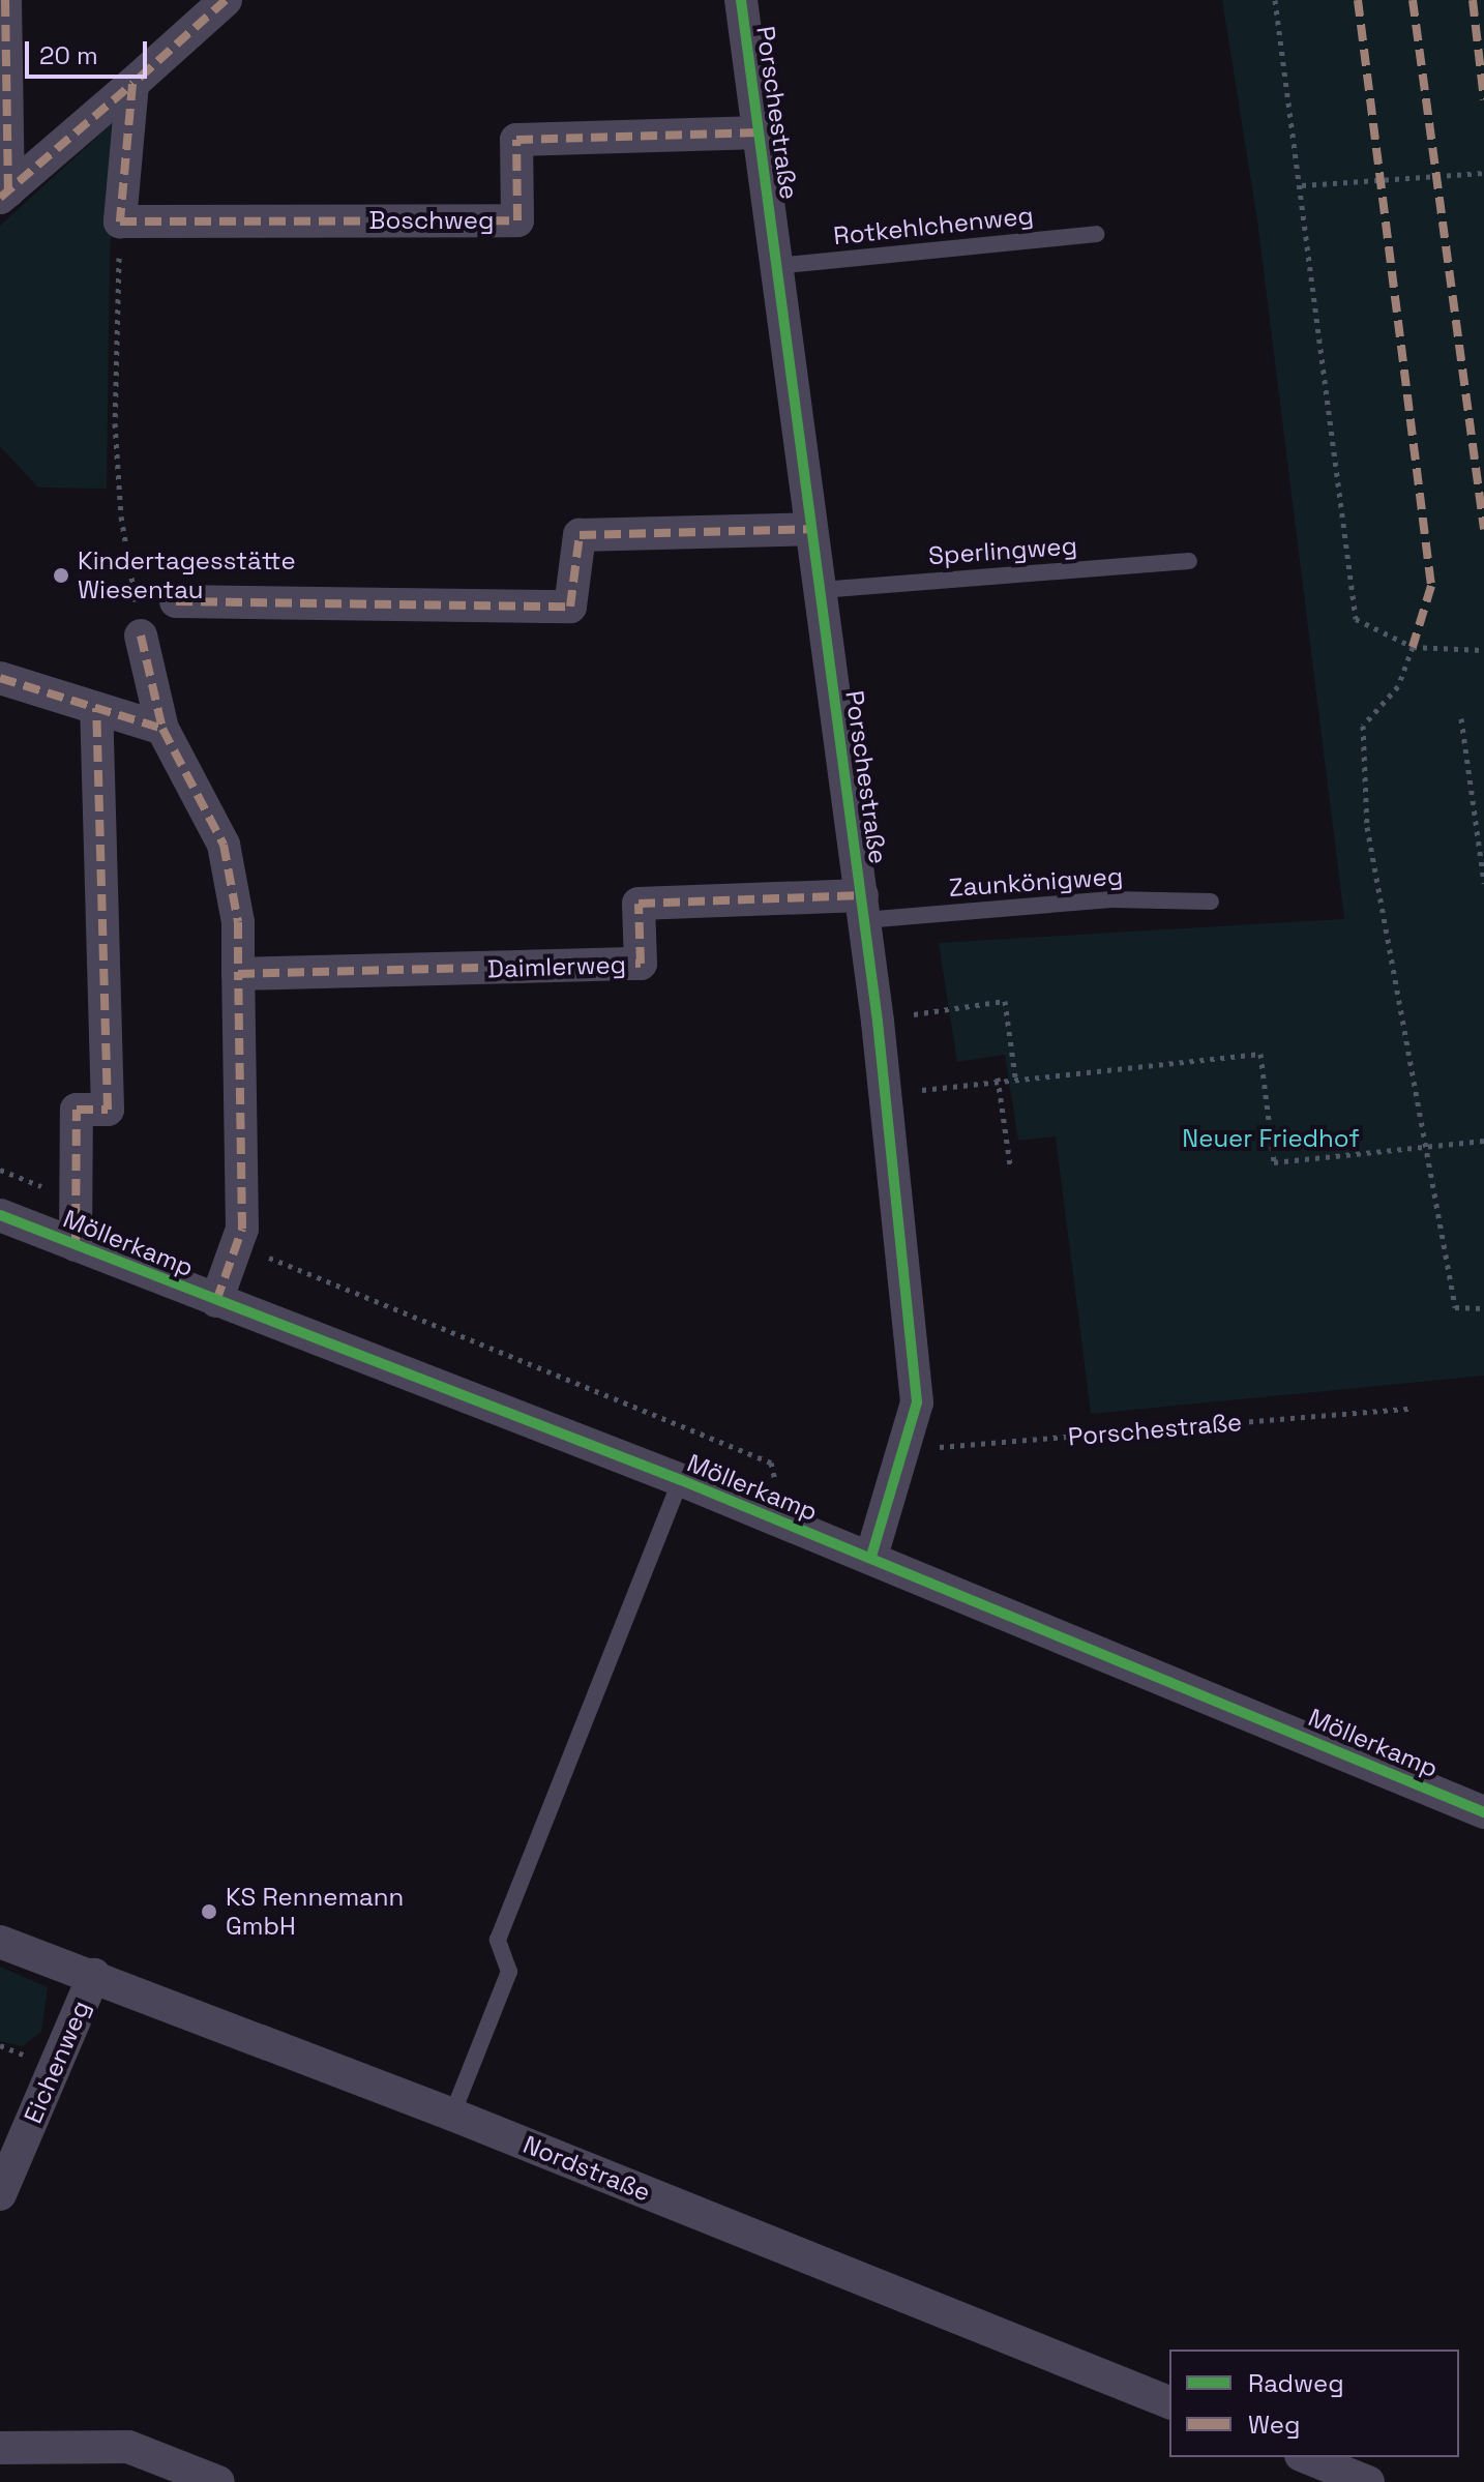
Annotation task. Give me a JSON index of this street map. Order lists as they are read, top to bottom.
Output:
{
  "streets": {
    "street": [
      "Porschestraße",
      "Boschweg",
      "Daimlerweg",
      "Möllerkamp",
      "Eichenweg",
      "Nordstraße"
    ],
    "lane": ["Rotkehlchenweg", "Sperlingweg", "Zaunkönigweg"]
  },
  "crossings": [
    ["Porschestraße", "Boschweg"],
    ["Porschestraße", "Rotkehlchenweg"],
    ["Porschestraße", "Sperlingweg"],
    ["Porschestraße", "Zaunkönigweg"],
    ["Porschestraße", "Daimlerweg"],
    ["Porschestraße", "Möllerkamp"],
    ["Zaunkönigweg", "Daimlerweg"],
    ["Eichenweg", "Nordstraße"]
  ],
  "parks": ["Neuer Friedhof"],
  "places": ["Kindertagesstätte Wiesentau", "KS Rennemann GmbH"],
  "legend": ["Radweg", "Weg"],
  "scale_bar": "20 m"
}
